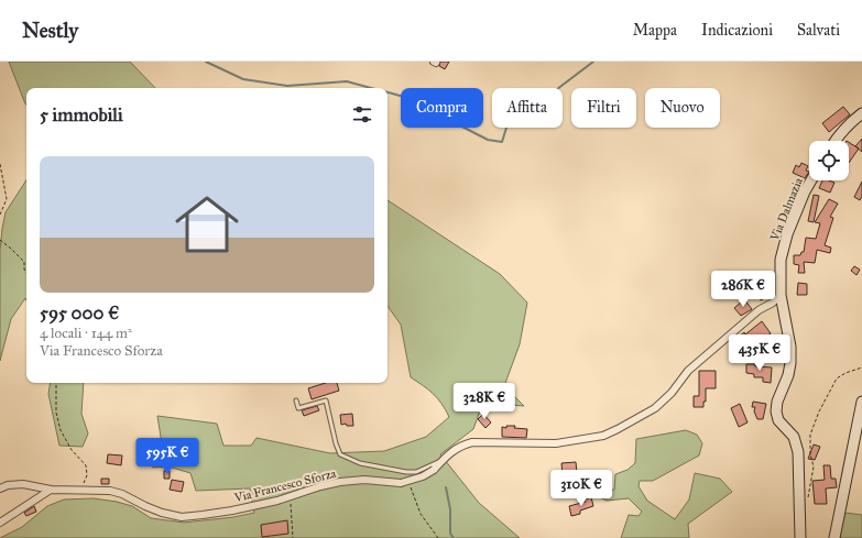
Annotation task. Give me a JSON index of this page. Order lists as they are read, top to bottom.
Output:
{
  "streets": {
    "main road": ["Via Dalmazia"],
    "street": ["Via Francesco Sforza"]
  },
  "crossings": [
    ["Via Dalmazia", "Via Francesco Sforza"]
  ],
  "page": {
    "header": "Nestly",
    "nav": ["Mappa", "Indicazioni", "Salvati"],
    "chip": [
      "Compra",
      "Affitta",
      "Filtri",
      "Nuovo"
    ],
    "heading": "5 immobili",
    "list": [
      {
        "name": "595 000 €",
        "note": "4 locali · 144 m² · Via Francesco Sforza"
      }
    ],
    "price": [
      "286K €",
      "435K €",
      "328K €",
      "595K €",
      "310K €"
    ]
  }
}
